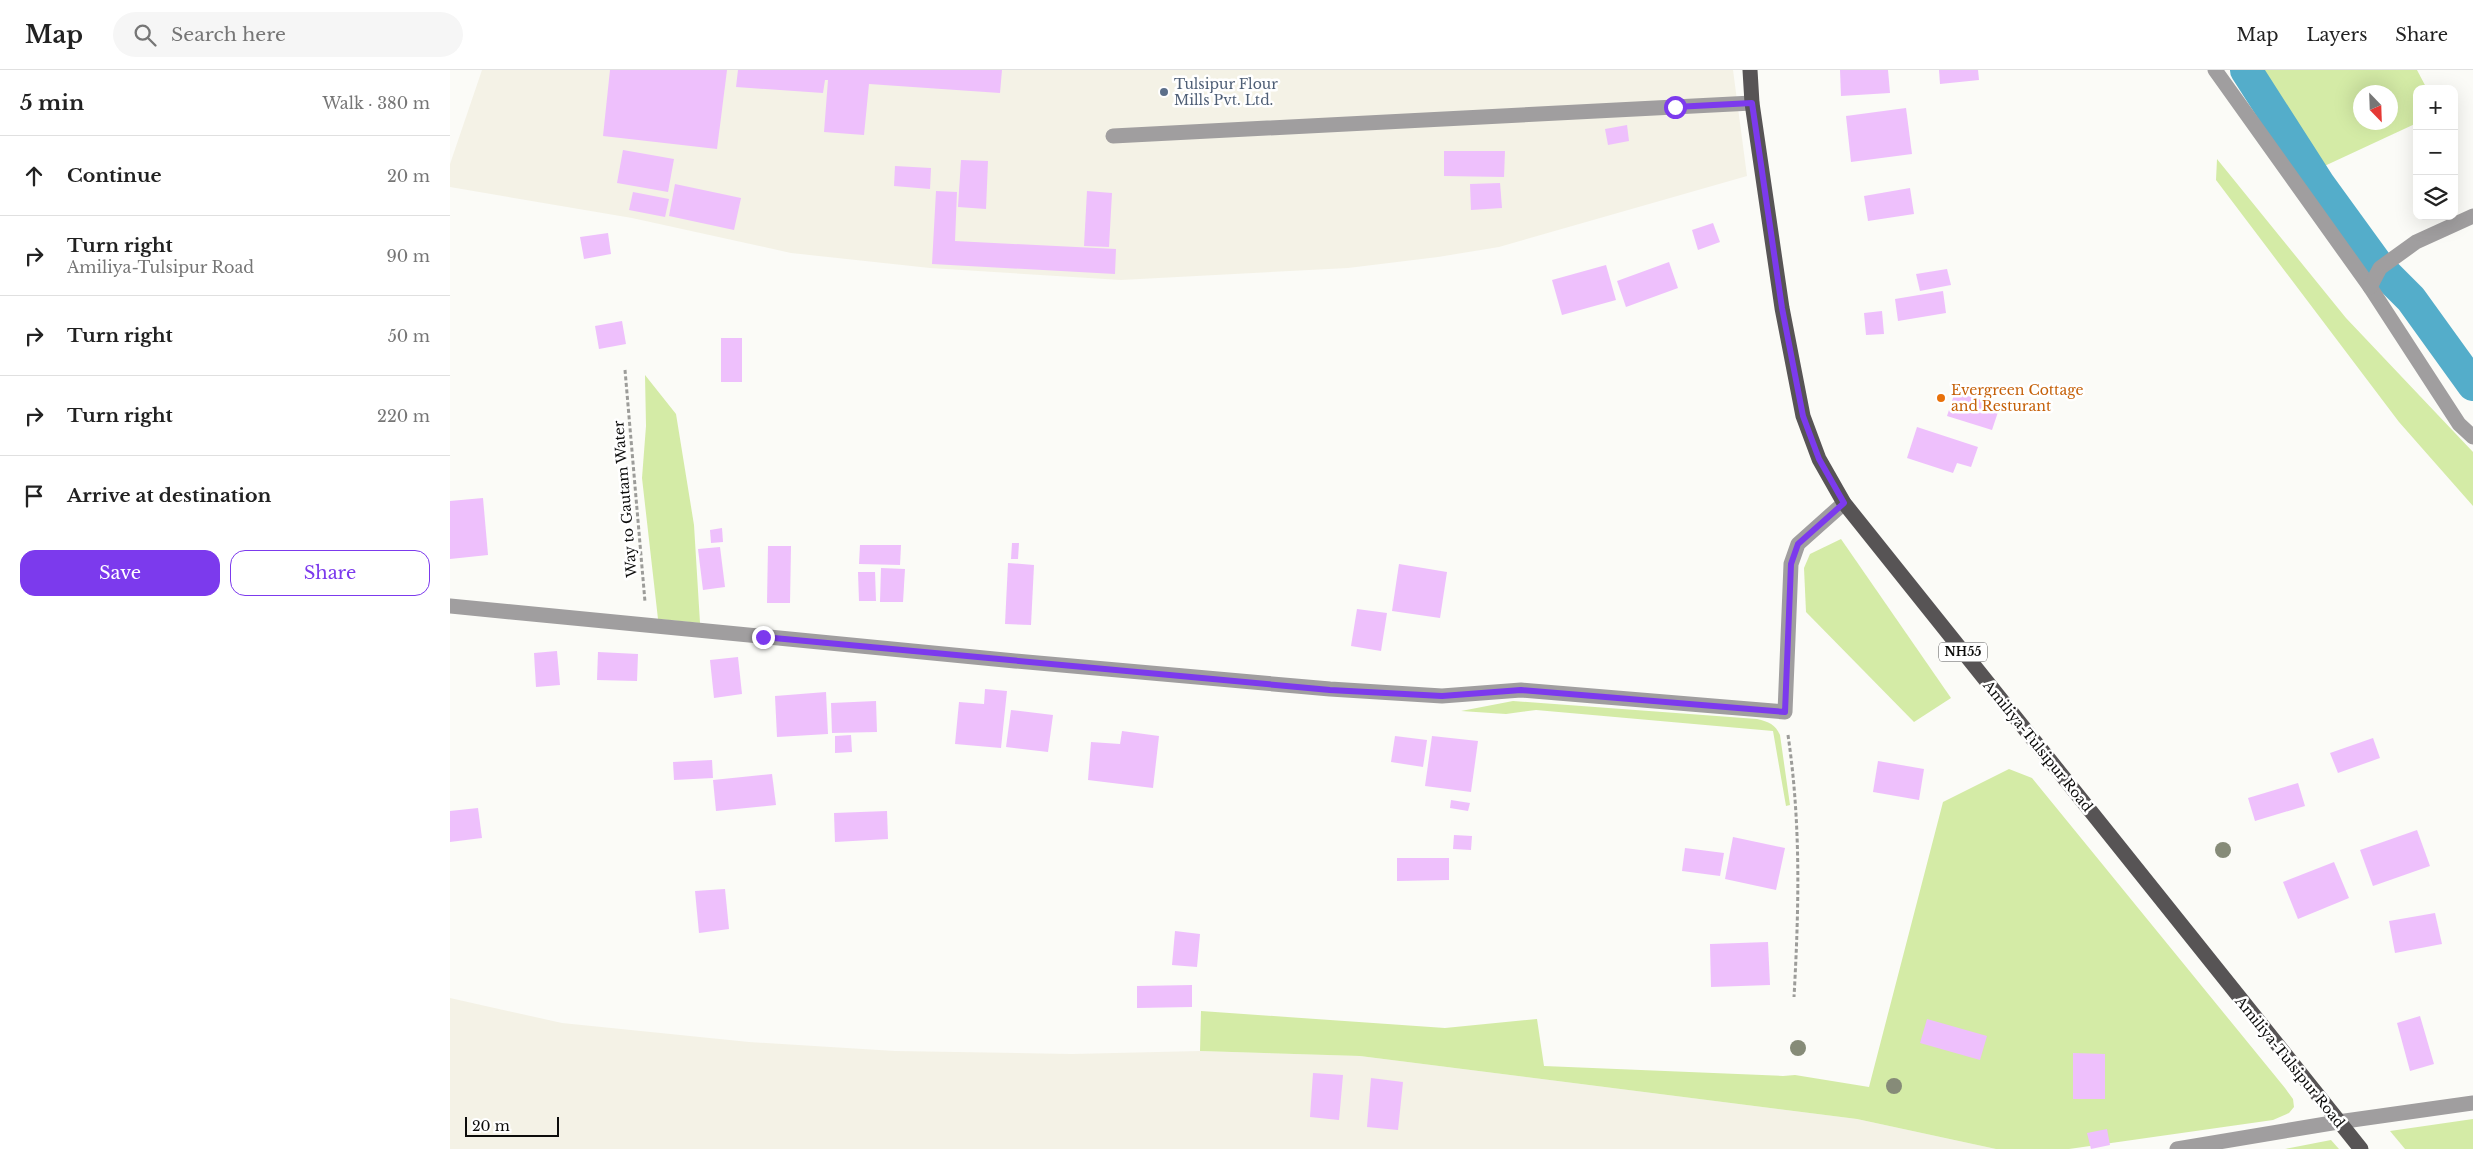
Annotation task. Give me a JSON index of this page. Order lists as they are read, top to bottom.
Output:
{
  "streets": {
    "main road": ["NH55", "Amiliya-Tulsipur Road"],
    "path": ["Way to Gautam Water"]
  },
  "places": ["Tulsipur Flour Mills Pvt. Ltd.", "Evergreen Cottage and Resturant"],
  "scale_bar": "20 m",
  "north": "bottom right",
  "page": {
    "header": "Map",
    "search": "Search here",
    "nav": ["Map", "Layers", "Share"],
    "heading": ["5 min", "Walk · 380 m"],
    "map_buttons": ["+", "−"],
    "list": [
      ["Continue", "20 m"],
      ["Turn right", "Amiliya-Tulsipur Road", "90 m"],
      ["Turn right", "50 m"],
      ["Turn right", "220 m"],
      "Arrive at destination"
    ],
    "buttons": ["Save", "Share"],
    "scale": "20 m"
  }
}
